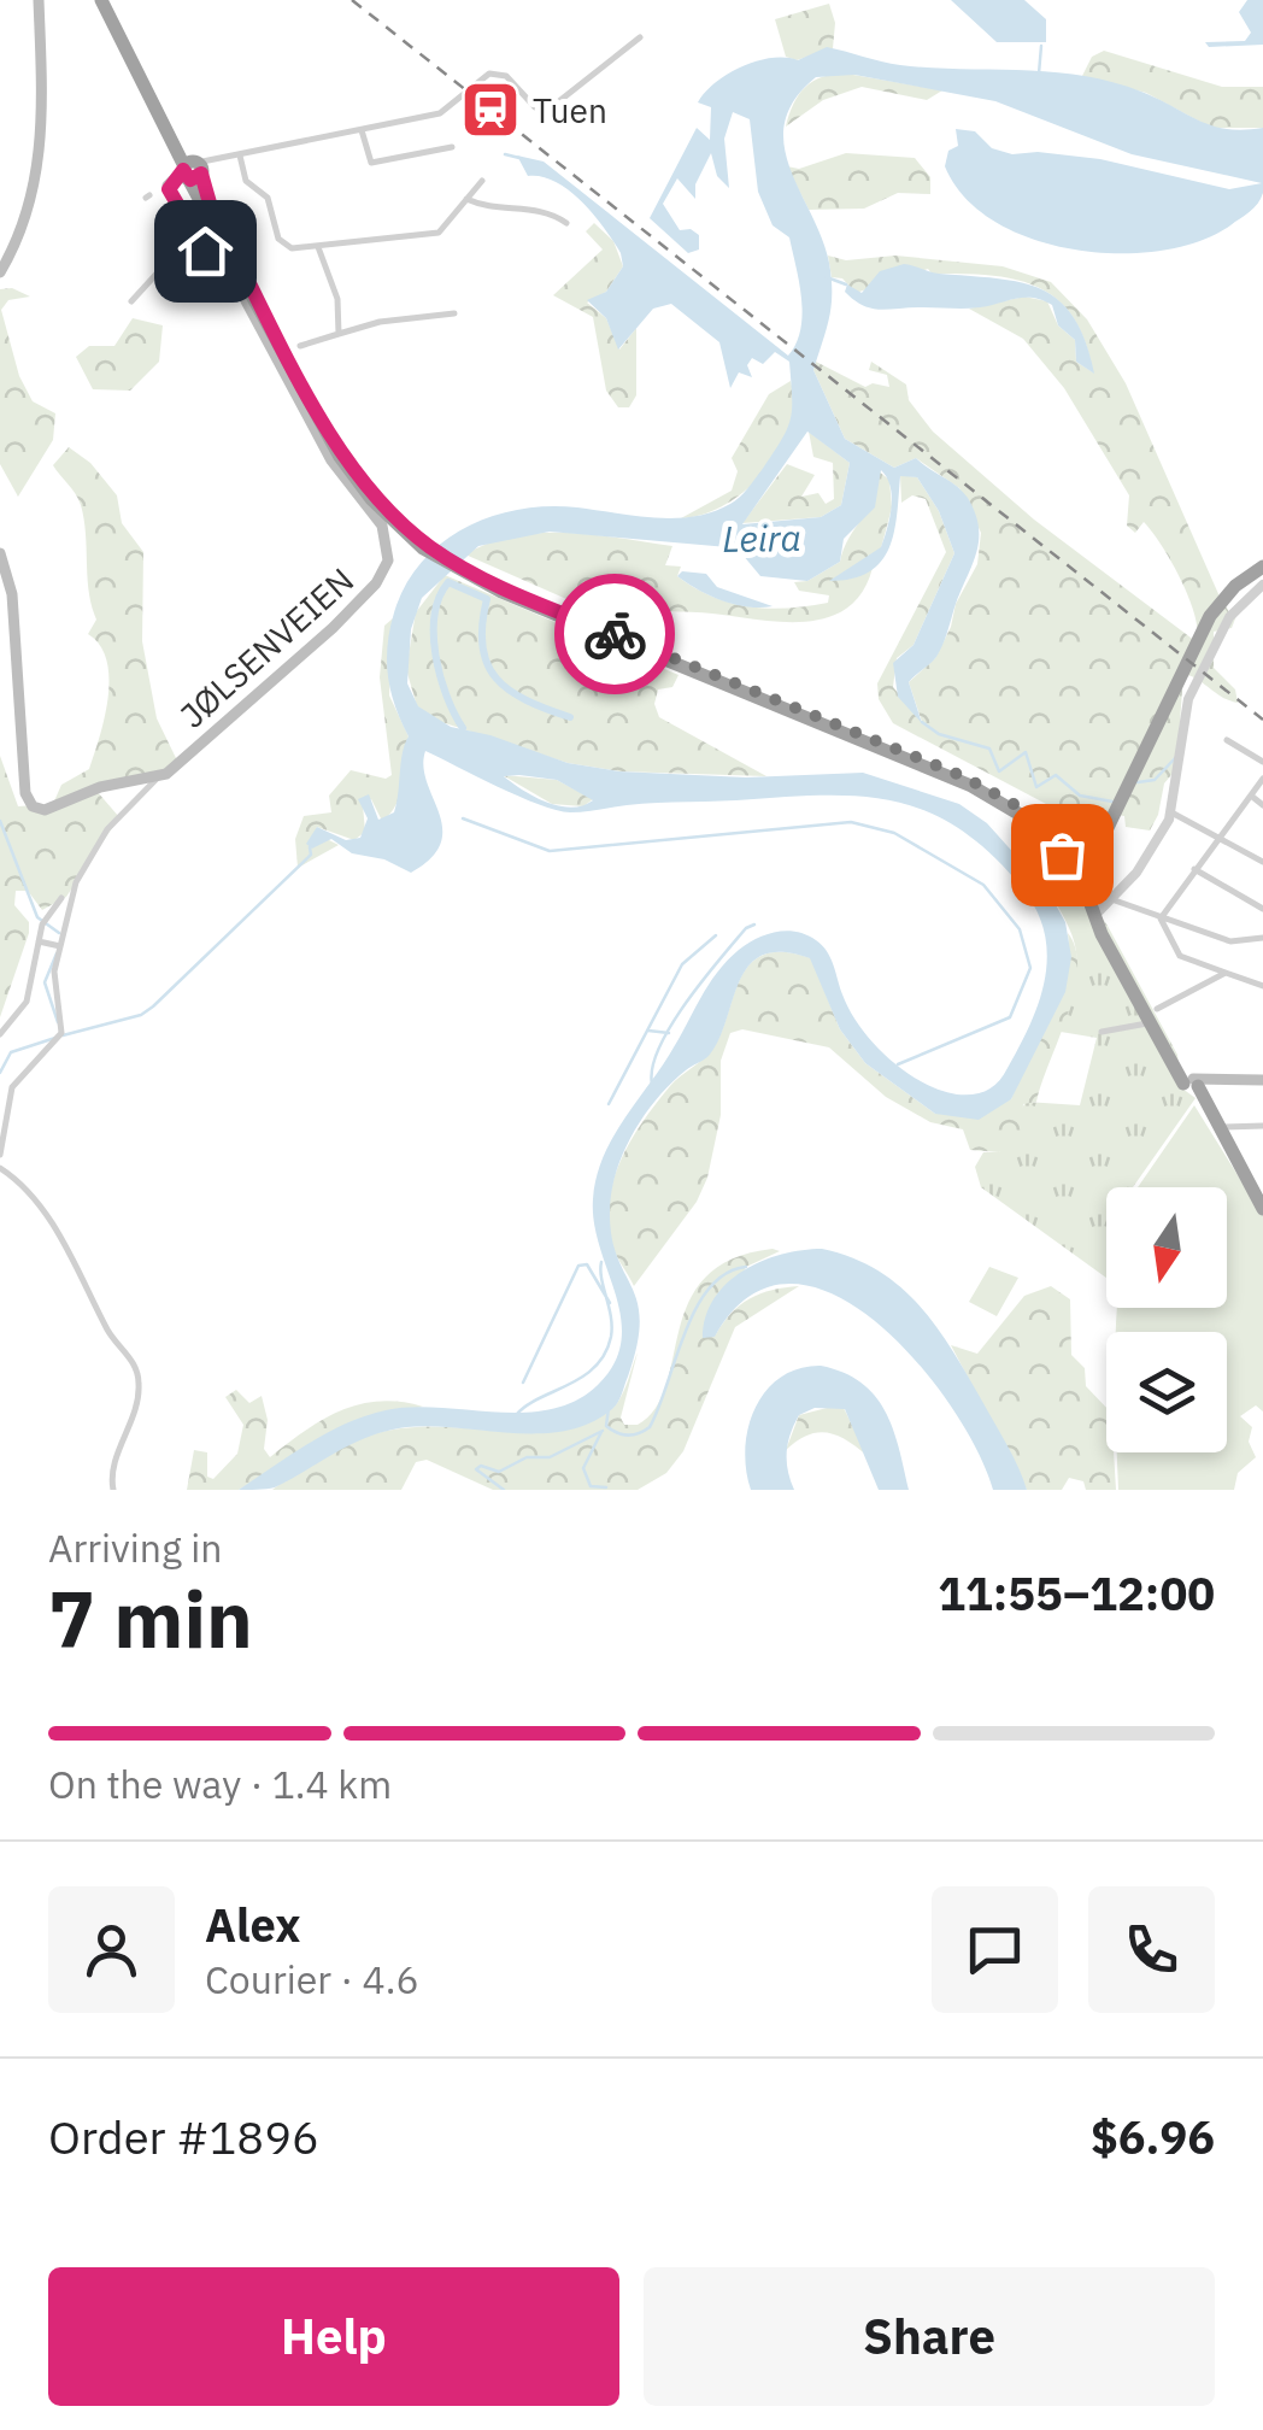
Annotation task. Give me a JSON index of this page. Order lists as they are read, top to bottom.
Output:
{
  "streets": {
    "main road": ["JØLSENVEIEN"]
  },
  "water": ["Leira"],
  "places": {
    "station": ["Tuen"]
  },
  "north": "bottom",
  "page": {
    "heading": ["7 min", "Arriving in", "11:55–12:00"],
    "panel": [
      "Alex",
      "Courier · 4.6",
      "Order #1896",
      "$6.96"
    ],
    "bar": "On the way · 1.4 km",
    "buttons": ["Help", "Share"]
  }
}
